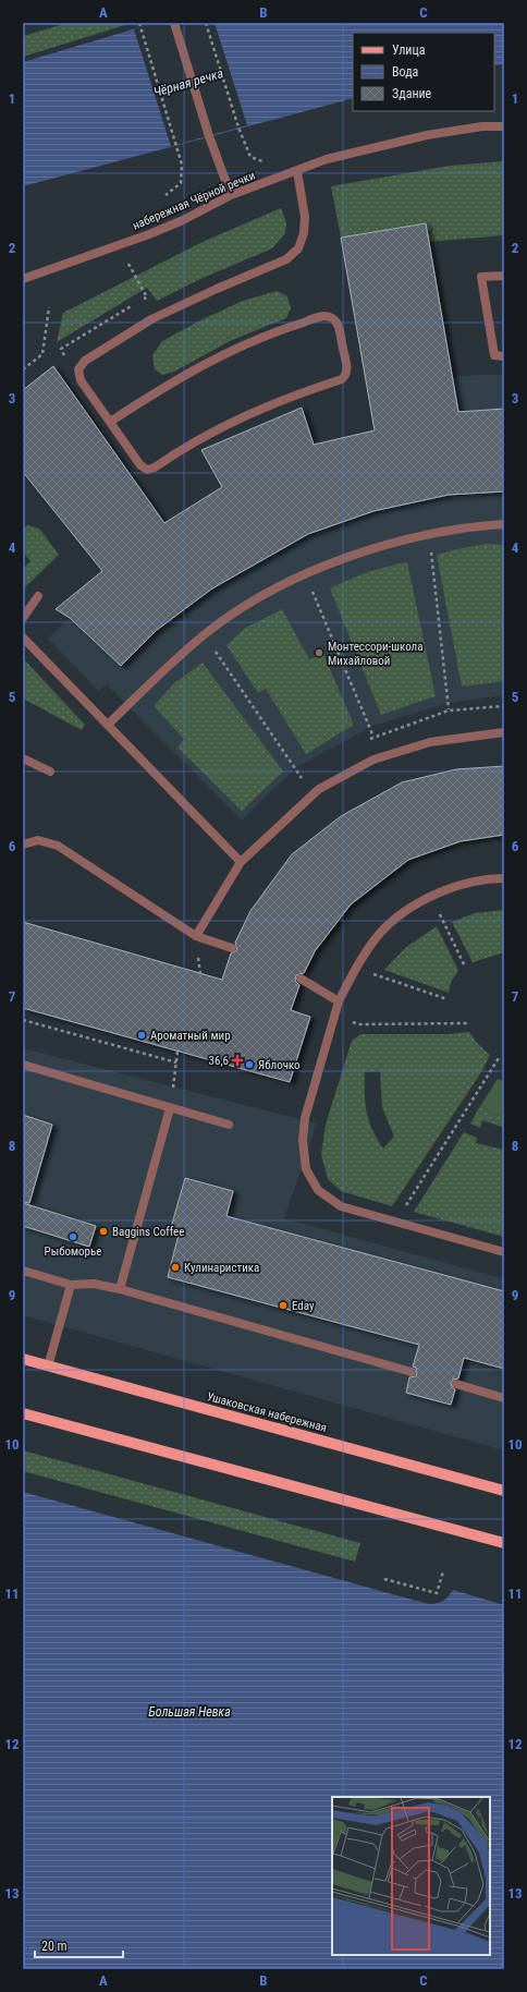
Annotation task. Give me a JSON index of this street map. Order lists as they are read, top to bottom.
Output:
{
  "streets": {
    "main road": ["Ушаковская набережная"],
    "street": ["набережная Чёрной речки"]
  },
  "water": ["Чёрная речка", "Большая Невка"],
  "places": {
    "other": [
      "Монтессори-школа Михайловой",
      "Ароматный мир",
      "Яблочко",
      "Baggins Coffee",
      "Рыбоморье",
      "Кулинаристика",
      "Eday"
    ],
    "health": ["36,6"]
  },
  "legend": ["Улица", "Вода", "Здание"],
  "scale_bar": "20 m",
  "grid": {
    "columns": ["A", "B", "C"],
    "rows": [
      "1",
      "2",
      "3",
      "4",
      "5",
      "6",
      "7",
      "8",
      "9",
      "10",
      "11",
      "12",
      "13"
    ]
  }
}
